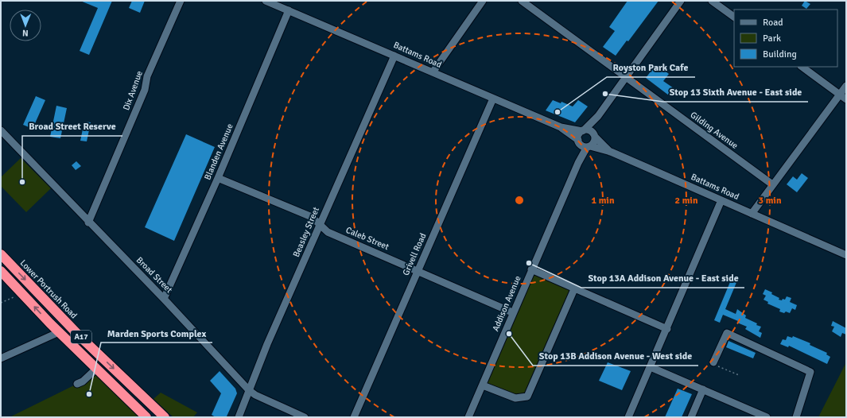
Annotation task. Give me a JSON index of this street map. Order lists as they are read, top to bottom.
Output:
{
  "streets": {
    "highway": ["Lower Portrush Road", "A17"],
    "street": [
      "Battams Road",
      "Dix Avenue",
      "Gilding Avenue",
      "Blanden Avenue",
      "Beasley Street",
      "Caleb Street",
      "Grivell Road",
      "Broad Street",
      "Addison Avenue"
    ]
  },
  "crossings": [
    ["Battams Road", "Blanden Avenue"],
    ["Battams Road", "Beasley Street"],
    ["Battams Road", "Grivell Road"],
    ["Battams Road", "Addison Avenue"],
    ["Dix Avenue", "Broad Street"],
    ["Blanden Avenue", "Caleb Street"],
    ["Blanden Avenue", "Broad Street"],
    ["Beasley Street", "Caleb Street"],
    ["Beasley Street", "Broad Street"],
    ["Caleb Street", "Grivell Road"],
    ["Caleb Street", "Addison Avenue"]
  ],
  "places": [
    "Stop 13 Sixth Avenue - East side",
    "Royston Park Cafe",
    "Broad Street Reserve",
    "Stop 13A Addison Avenue - East side",
    "Stop 13B Addison Avenue - West side",
    "Marden Sports Complex"
  ],
  "legend": ["Road", "Park", "Building"],
  "north": "bottom",
  "rings": ["1 min", "2 min", "3 min"]
}
